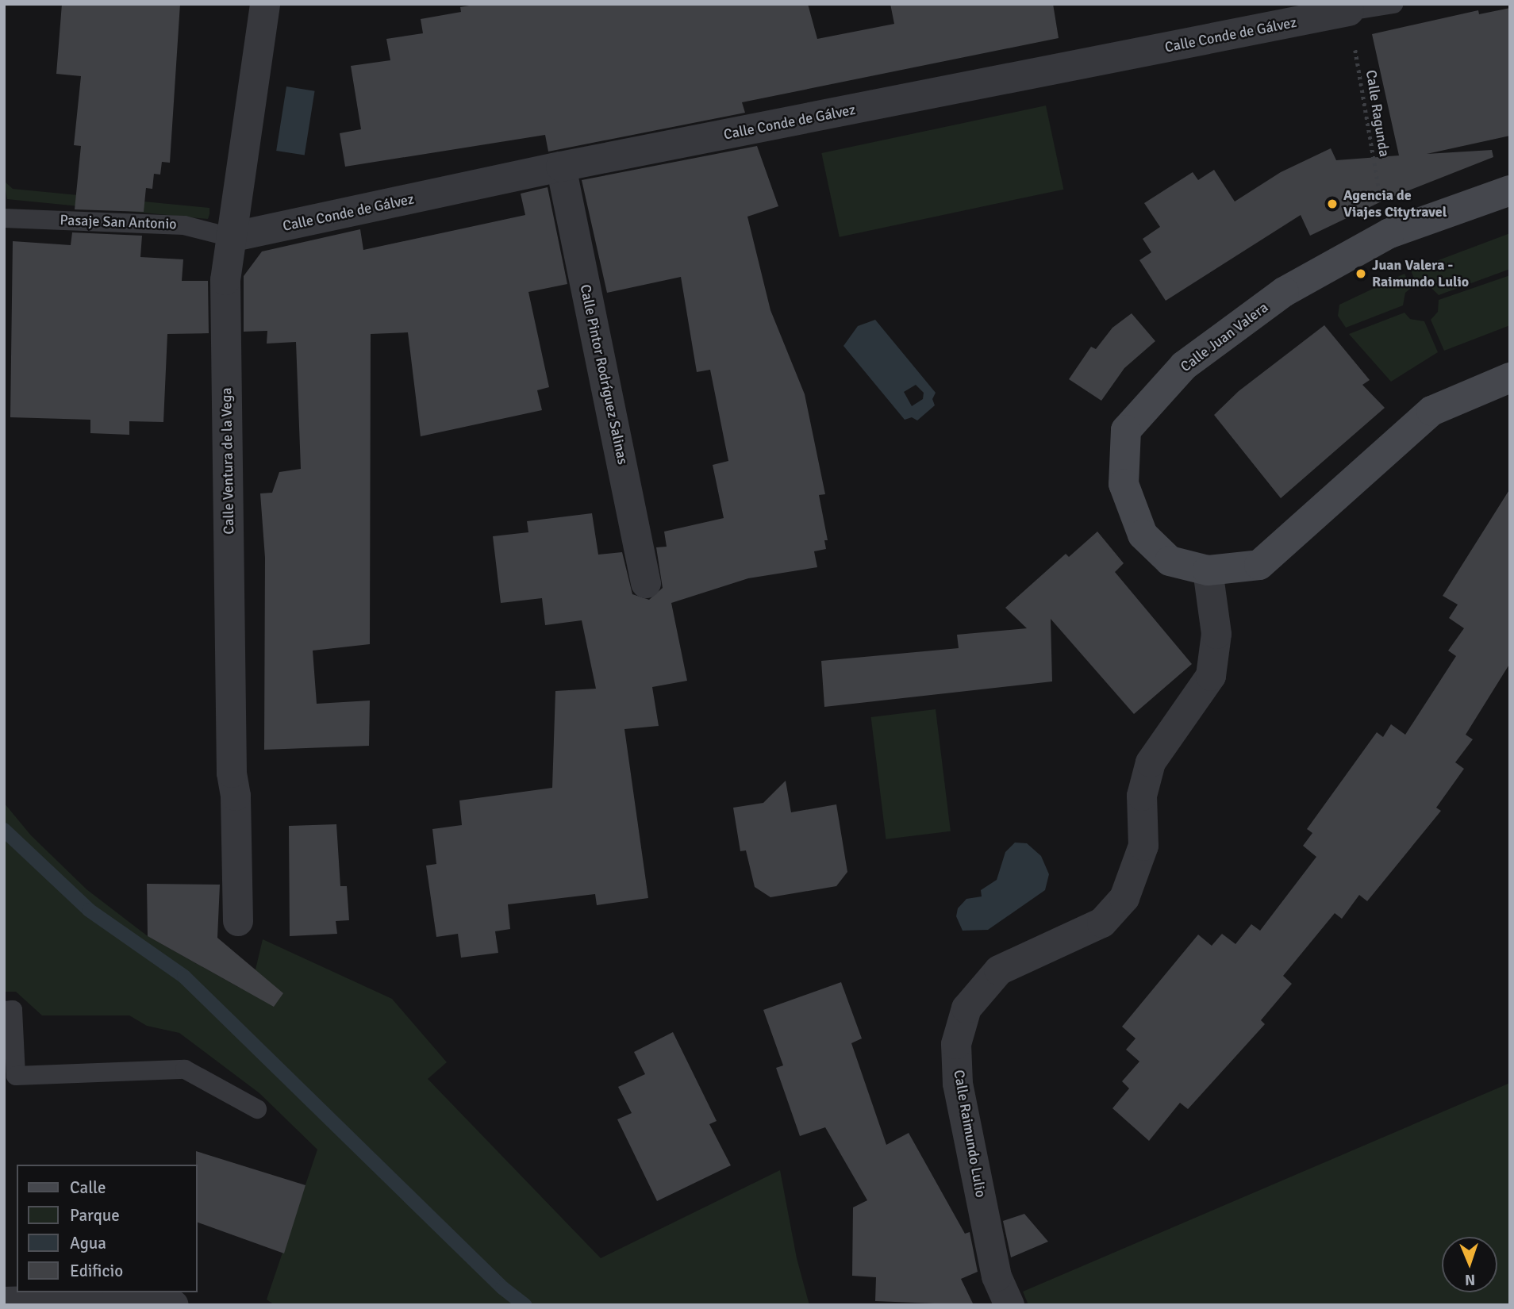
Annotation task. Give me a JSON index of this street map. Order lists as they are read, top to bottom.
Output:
{
  "streets": {
    "street": [
      "Calle Conde de Gálvez",
      "Calle Juan Valera",
      "Calle Pintor Rodríguez Salinas",
      "Calle Ventura de la Vega",
      "Calle Raimundo Lulio"
    ],
    "lane": ["Pasaje San Antonio"],
    "path": ["Calle Ragunda"]
  },
  "crossings": [
    ["Calle Conde de Gálvez", "Calle Ragunda"],
    ["Calle Conde de Gálvez", "Pasaje San Antonio"],
    ["Calle Conde de Gálvez", "Calle Pintor Rodríguez Salinas"],
    ["Calle Conde de Gálvez", "Calle Ventura de la Vega"],
    ["Pasaje San Antonio", "Calle Ventura de la Vega"],
    ["Calle Juan Valera", "Calle Raimundo Lulio"]
  ],
  "places": ["Agencia de Viajes Citytravel", "Juan Valera - Raimundo Lulio"],
  "legend": [
    "Calle",
    "Parque",
    "Agua",
    "Edificio"
  ],
  "north": "bottom"
}
